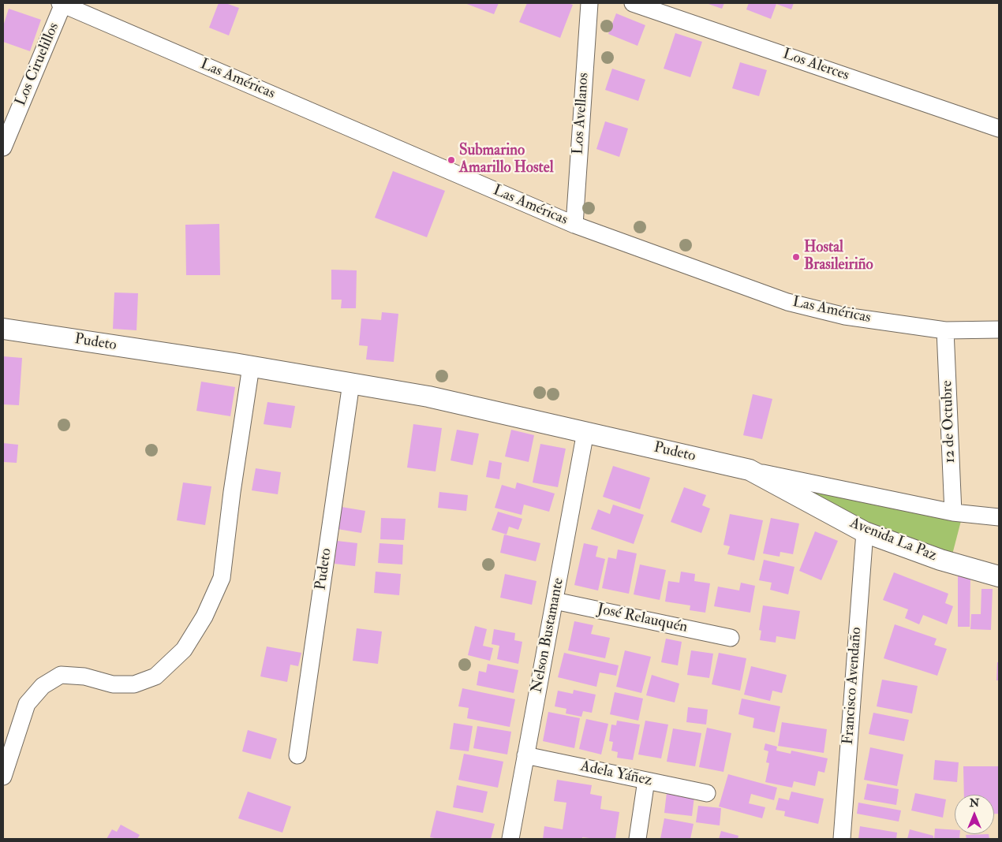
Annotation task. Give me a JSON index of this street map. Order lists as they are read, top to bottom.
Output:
{
  "streets": {
    "street": [
      "Los Ciruelillos",
      "Los Alerces",
      "Las Américas",
      "Los Avellanos",
      "Pudeto",
      "12 de Octubre",
      "Avenida La Paz",
      "José Relauquén",
      "Nelson Bustamante",
      "Francisco Avendaño",
      "Adela Yáñez"
    ]
  },
  "crossings": [
    ["Los Ciruelillos", "Las Américas"],
    ["Las Américas", "Los Avellanos"],
    ["Las Américas", "12 de Octubre"],
    ["Pudeto", "12 de Octubre"],
    ["Pudeto", "Avenida La Paz"],
    ["Pudeto", "Nelson Bustamante"],
    ["Avenida La Paz", "Francisco Avendaño"],
    ["José Relauquén", "Nelson Bustamante"],
    ["Nelson Bustamante", "Adela Yáñez"]
  ],
  "places": ["Submarino Amarillo Hostel", "Hostal Brasileiriño"],
  "north": "top"
}
